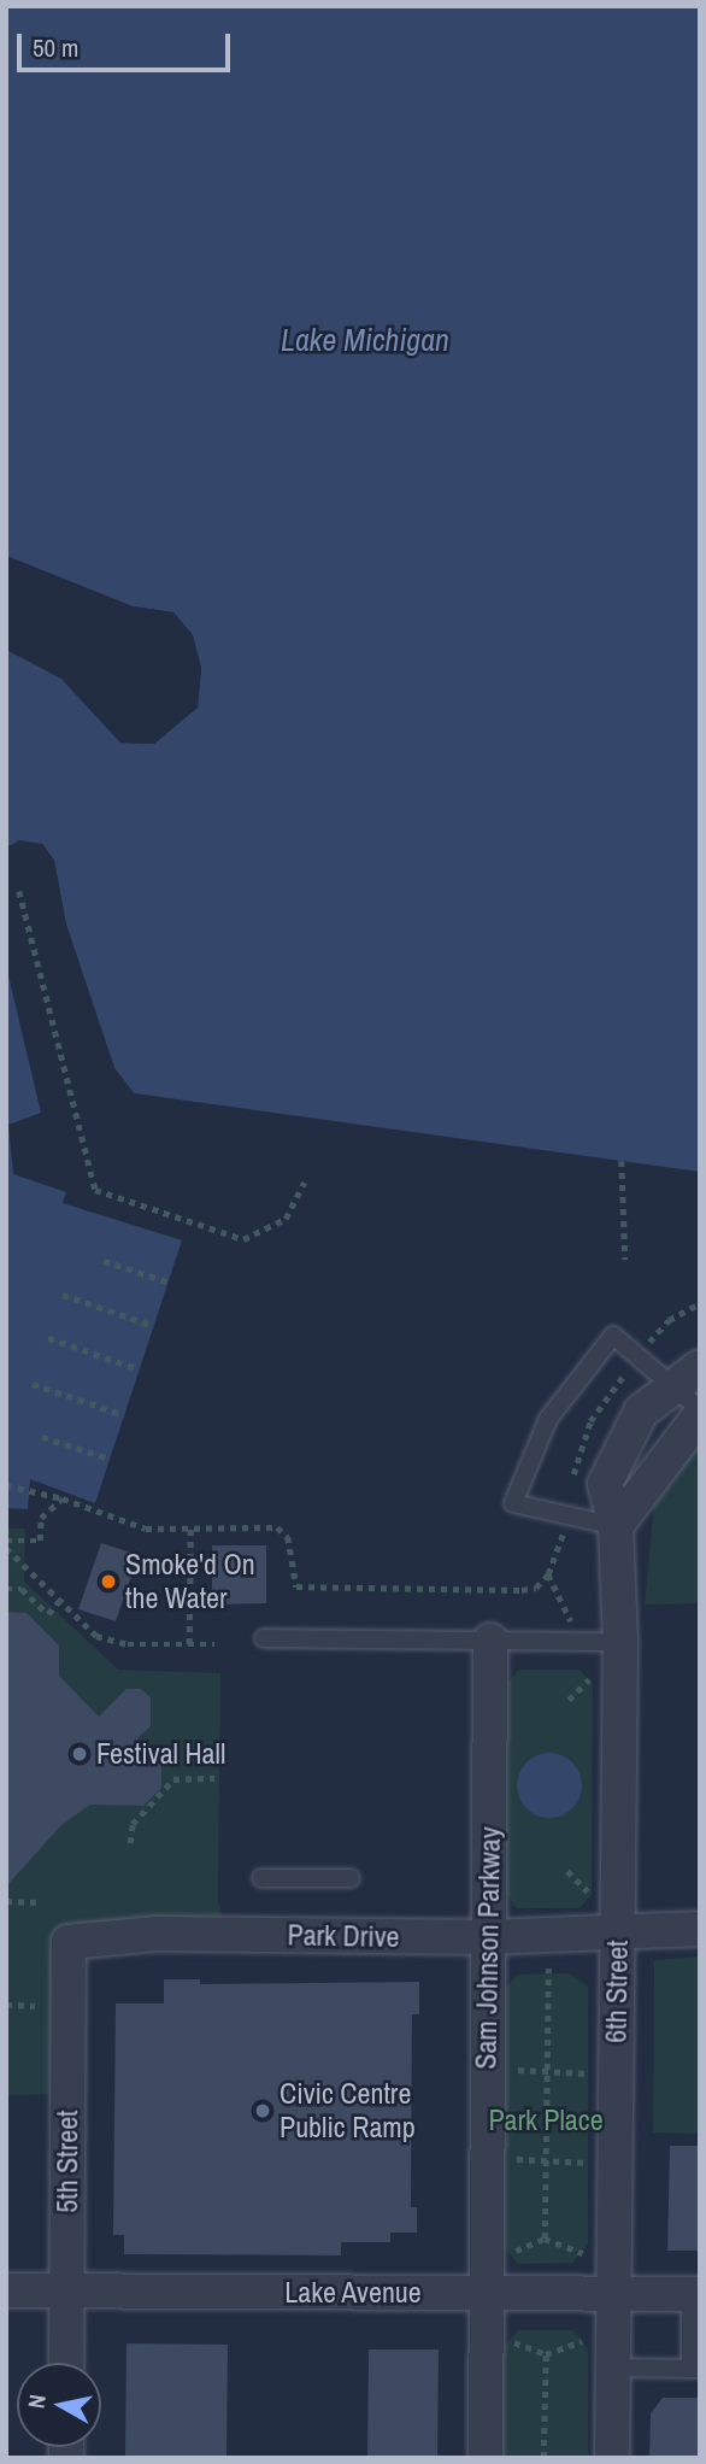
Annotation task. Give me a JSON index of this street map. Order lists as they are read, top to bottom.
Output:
{
  "streets": {
    "street": [
      "Park Drive",
      "Sam Johnson Parkway",
      "6th Street",
      "5th Street",
      "Lake Avenue"
    ]
  },
  "crossings": [
    ["Park Drive", "Sam Johnson Parkway"],
    ["Park Drive", "6th Street"],
    ["Park Drive", "5th Street"],
    ["Sam Johnson Parkway", "Lake Avenue"],
    ["6th Street", "Lake Avenue"],
    ["5th Street", "Lake Avenue"]
  ],
  "water": ["Lake Michigan"],
  "parks": ["Park Place"],
  "places": ["Smoke'd On the Water", "Festival Hall", "Civic Centre Public Ramp"],
  "scale_bar": "50 m",
  "north": "left"
}
